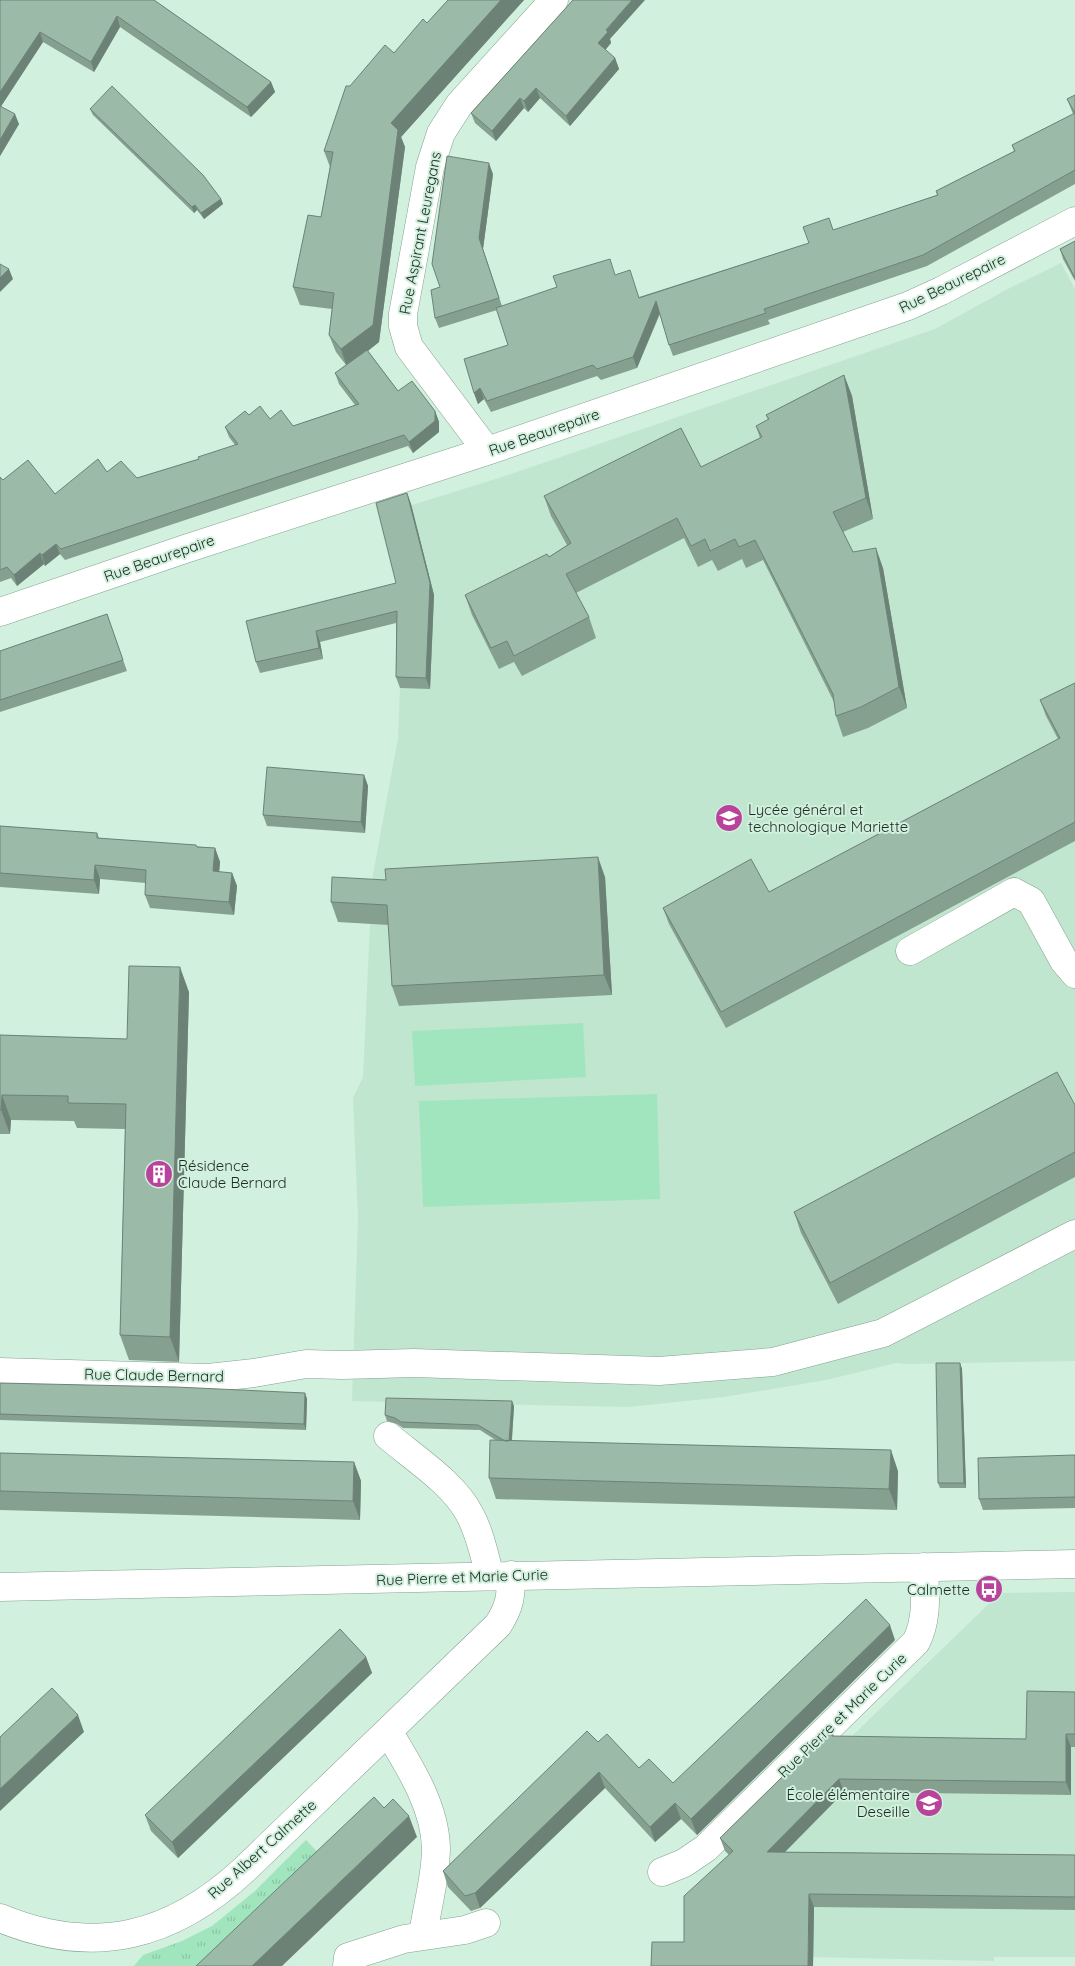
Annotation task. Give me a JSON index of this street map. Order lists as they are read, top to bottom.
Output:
{
  "streets": {
    "street": [
      "Rue Aspirant Leuregans",
      "Rue Beaurepaire",
      "Rue Claude Bernard",
      "Rue Pierre et Marie Curie",
      "Rue Albert Calmette"
    ]
  },
  "crossings": [
    ["Rue Aspirant Leuregans", "Rue Beaurepaire"],
    ["Rue Pierre et Marie Curie", "Rue Albert Calmette"]
  ],
  "places": {
    "school or university": ["Lycée général et technologique Mariette", "École élémentaire Deseille"],
    "building": ["Résidence Claude Bernard"],
    "bus stop": ["Calmette"]
  }
}
